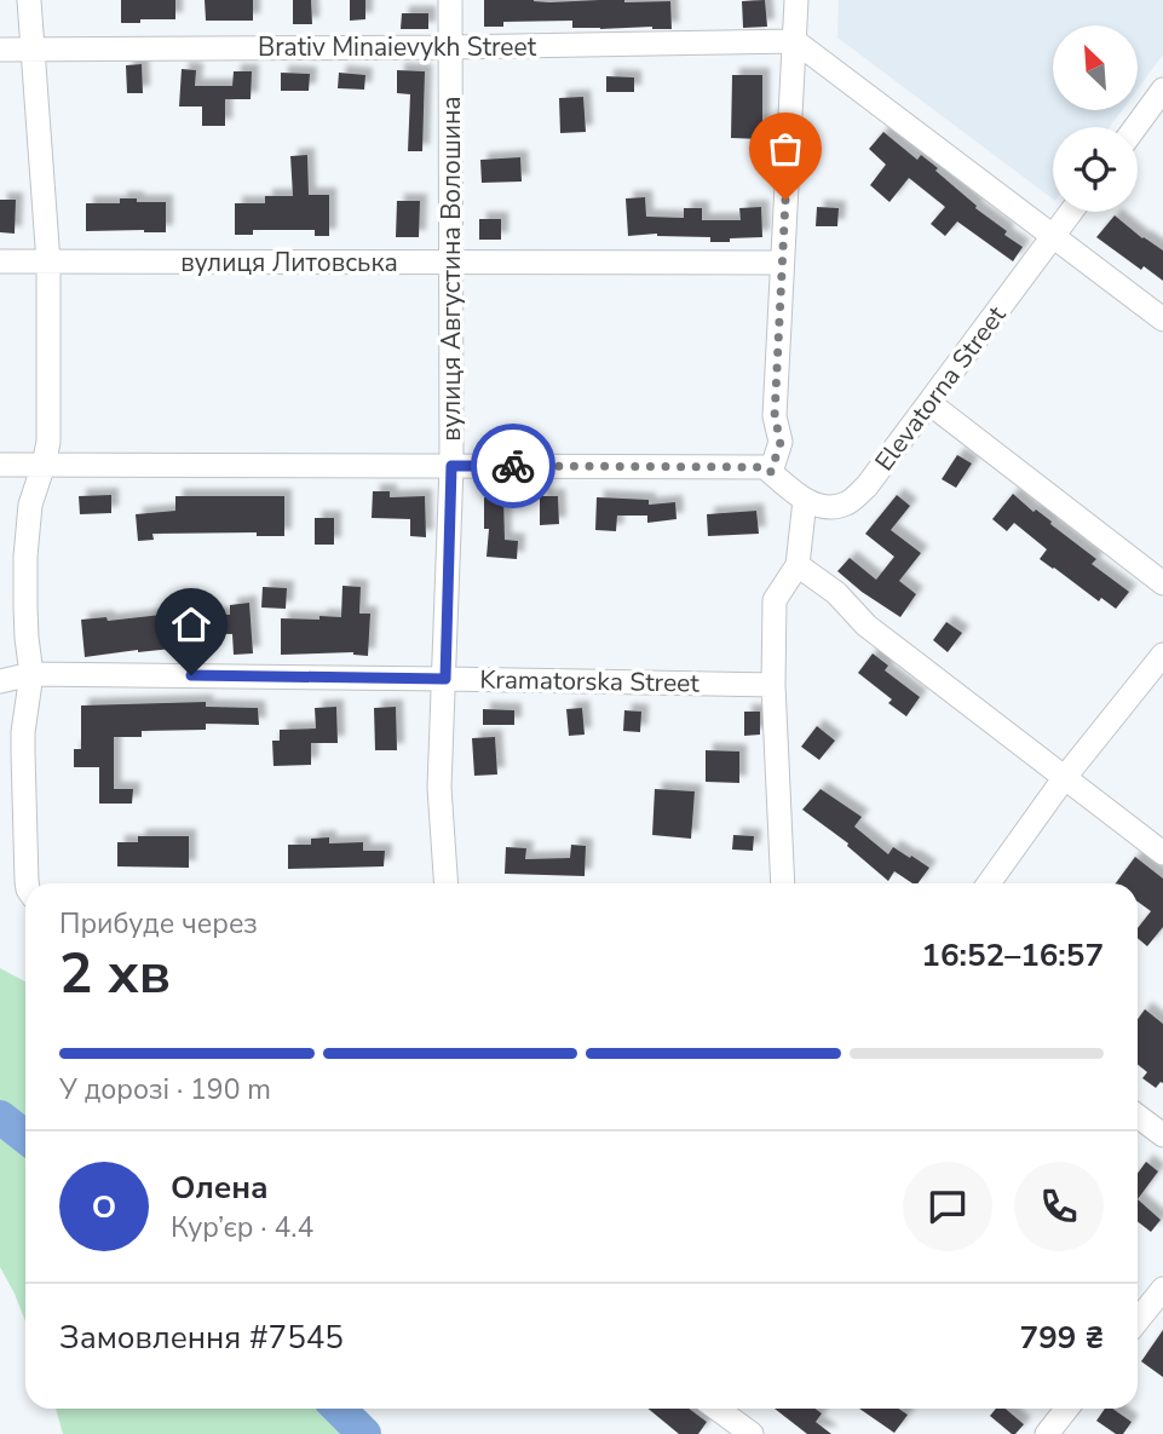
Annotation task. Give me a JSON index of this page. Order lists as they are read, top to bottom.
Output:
{
  "streets": {
    "street": [
      "Brativ Minaievykh Street",
      "вулиця Литовська",
      "вулиця Августина Волошина",
      "Elevatorna Street",
      "Kramatorska Street"
    ]
  },
  "crossings": [
    ["Brativ Minaievykh Street", "вулиця Августина Волошина"],
    ["вулиця Литовська", "вулиця Августина Волошина"],
    ["вулиця Августина Волошина", "Kramatorska Street"]
  ],
  "north": "top left",
  "page": {
    "heading": ["2 хв", "Прибуде через", "16:52–16:57"],
    "panel": [
      "Олена",
      "Кур’єр · 4.4",
      "Замовлення #7545",
      "799 ₴"
    ],
    "bar": "У дорозі · 190 m",
    "round": "О"
  }
}
